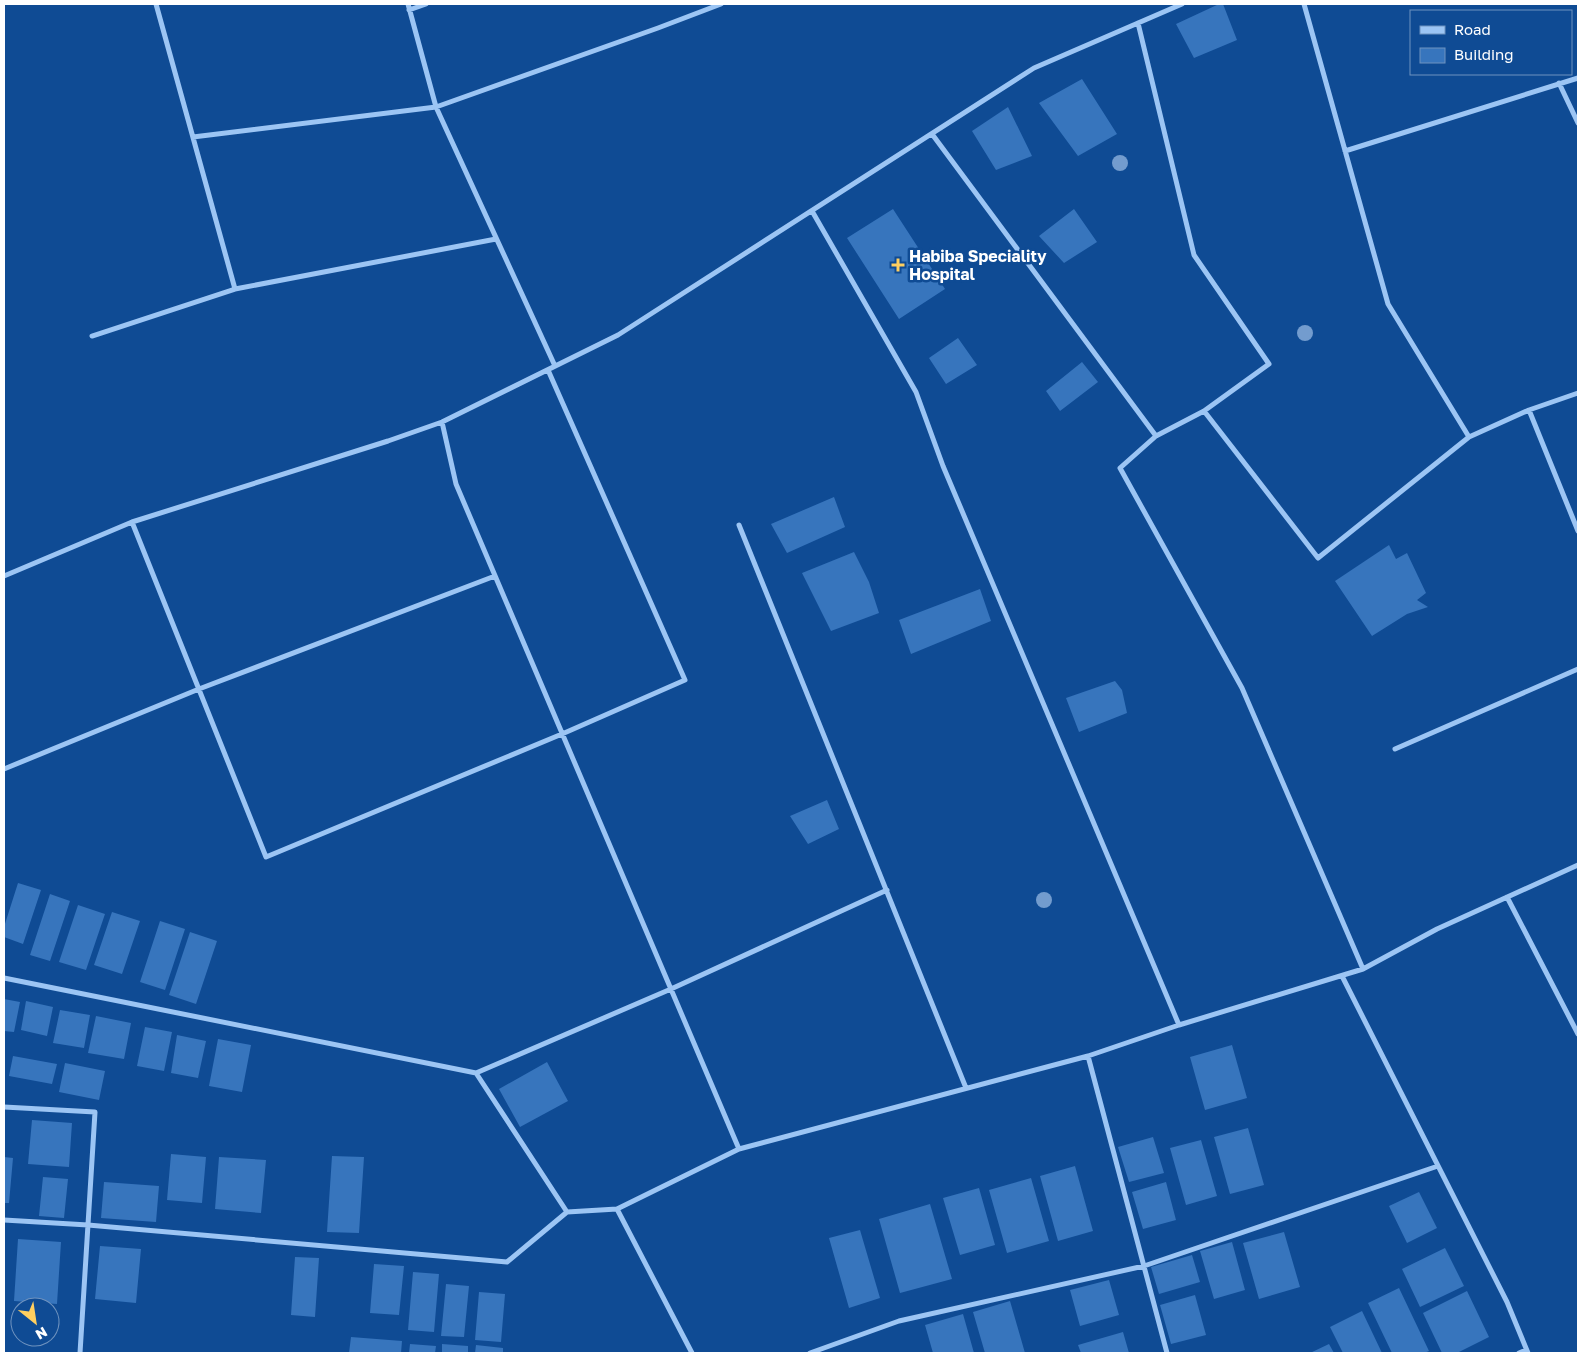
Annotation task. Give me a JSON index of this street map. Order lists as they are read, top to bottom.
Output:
{
  "places": {
    "health": ["Habiba Speciality Hospital"]
  },
  "legend": ["Road", "Building"],
  "north": "bottom right"
}
